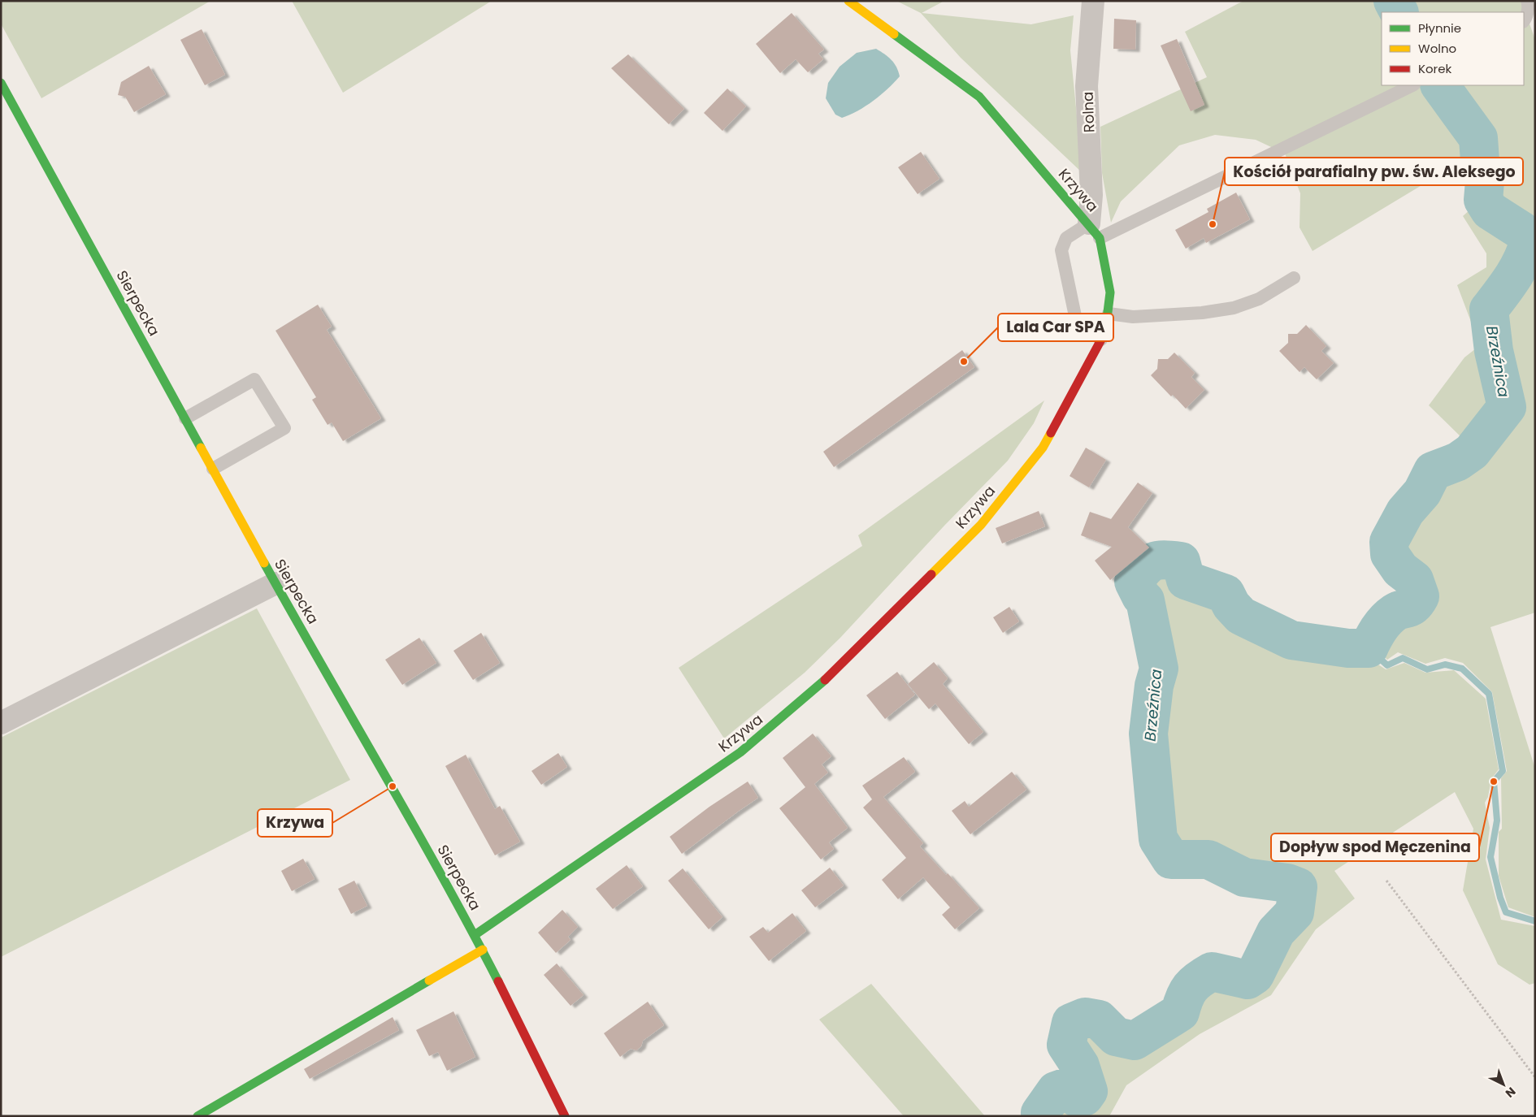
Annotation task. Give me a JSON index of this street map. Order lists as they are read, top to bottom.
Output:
{
  "streets": {
    "street": ["Rolna", "Krzywa", "Sierpecka"]
  },
  "crossings": [
    ["Rolna", "Krzywa"],
    ["Krzywa", "Sierpecka"]
  ],
  "water": ["Brzeźnica"],
  "places": [
    "Kościół parafialny pw. św. Aleksego",
    "Lala Car SPA",
    "Dopływ spod Męczenina",
    "Krzywa"
  ],
  "legend": ["Płynnie", "Wolno", "Korek"],
  "north": "bottom right"
}
